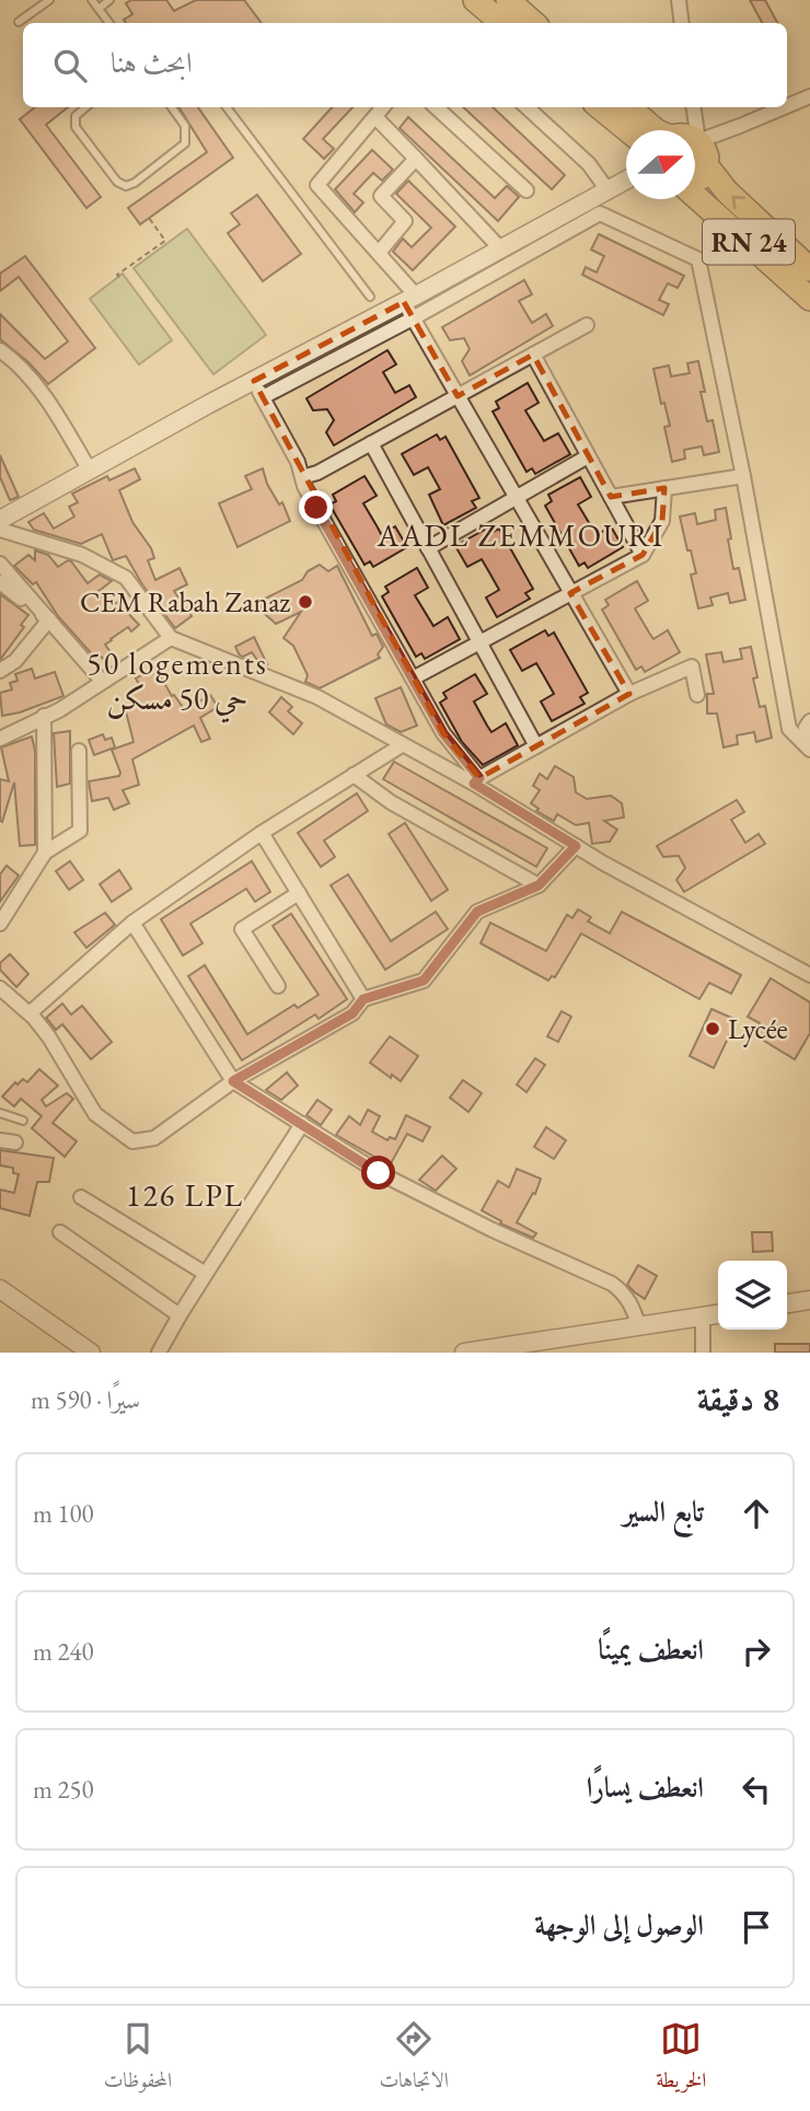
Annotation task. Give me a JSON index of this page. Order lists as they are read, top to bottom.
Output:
{
  "streets": {
    "highway": ["RN 24"]
  },
  "districts": ["AADL ZEMMOURI", "50 logements حي 50 مسكن", "126 LPL"],
  "places": ["CEM Rabah Zanaz", "Lycée"],
  "north": "right",
  "page": {
    "search": "ابحث هنا",
    "heading": ["8 دقيقة", "سيرًا · 590 m"],
    "list": [
      ["تابع السير", "100 m"],
      ["انعطف يمينًا", "240 m"],
      ["انعطف يسارًا", "250 m"],
      "الوصول إلى الوجهة"
    ],
    "nav": ["الخريطة", "الاتجاهات", "المحفوظات"]
  }
}
